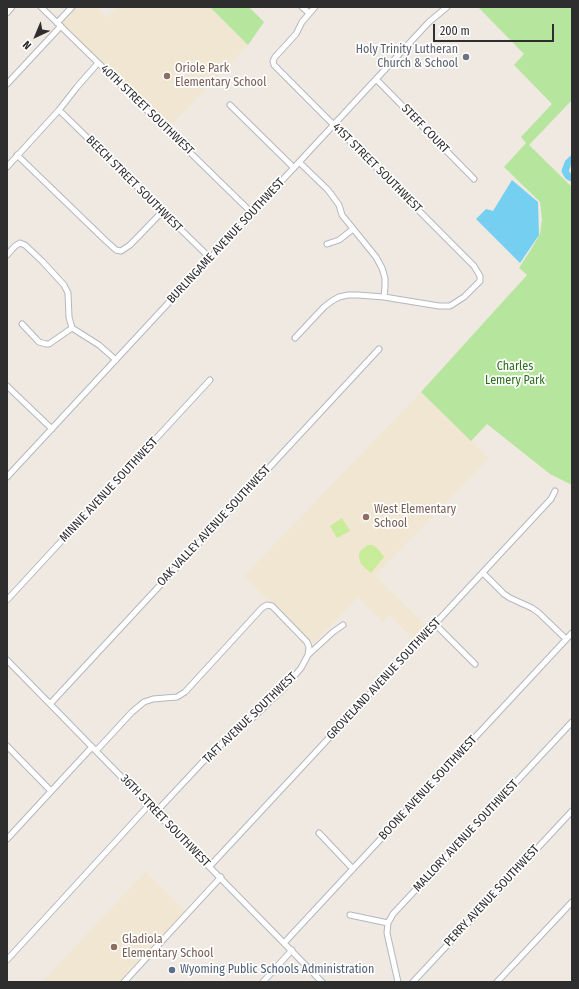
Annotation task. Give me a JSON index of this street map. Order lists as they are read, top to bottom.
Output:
{
  "streets": {
    "street": [
      "40TH STREET SOUTHWEST",
      "STEFF COURT",
      "41ST STREET SOUTHWEST",
      "BEECH STREET SOUTHWEST",
      "BURLINGAME AVENUE SOUTHWEST",
      "MINNIE AVENUE SOUTHWEST",
      "OAK VALLEY AVENUE SOUTHWEST",
      "GROVELAND AVENUE SOUTHWEST",
      "TAFT AVENUE SOUTHWEST",
      "BOONE AVENUE SOUTHWEST",
      "36TH STREET SOUTHWEST",
      "MALLORY AVENUE SOUTHWEST",
      "PERRY AVENUE SOUTHWEST"
    ]
  },
  "crossings": [
    ["40TH STREET SOUTHWEST", "BURLINGAME AVENUE SOUTHWEST"],
    ["STEFF COURT", "BURLINGAME AVENUE SOUTHWEST"],
    ["41ST STREET SOUTHWEST", "BURLINGAME AVENUE SOUTHWEST"],
    ["BEECH STREET SOUTHWEST", "BURLINGAME AVENUE SOUTHWEST"],
    ["OAK VALLEY AVENUE SOUTHWEST", "36TH STREET SOUTHWEST"],
    ["GROVELAND AVENUE SOUTHWEST", "36TH STREET SOUTHWEST"],
    ["TAFT AVENUE SOUTHWEST", "36TH STREET SOUTHWEST"],
    ["BOONE AVENUE SOUTHWEST", "36TH STREET SOUTHWEST"]
  ],
  "parks": ["Charles Lemery Park"],
  "places": [
    "Holy Trinity Lutheran Church & School",
    "Oriole Park Elementary School",
    "West Elementary School",
    "Gladiola Elementary School",
    "Wyoming Public Schools Administration"
  ],
  "scale_bar": "200 m",
  "north": "bottom left"
}
